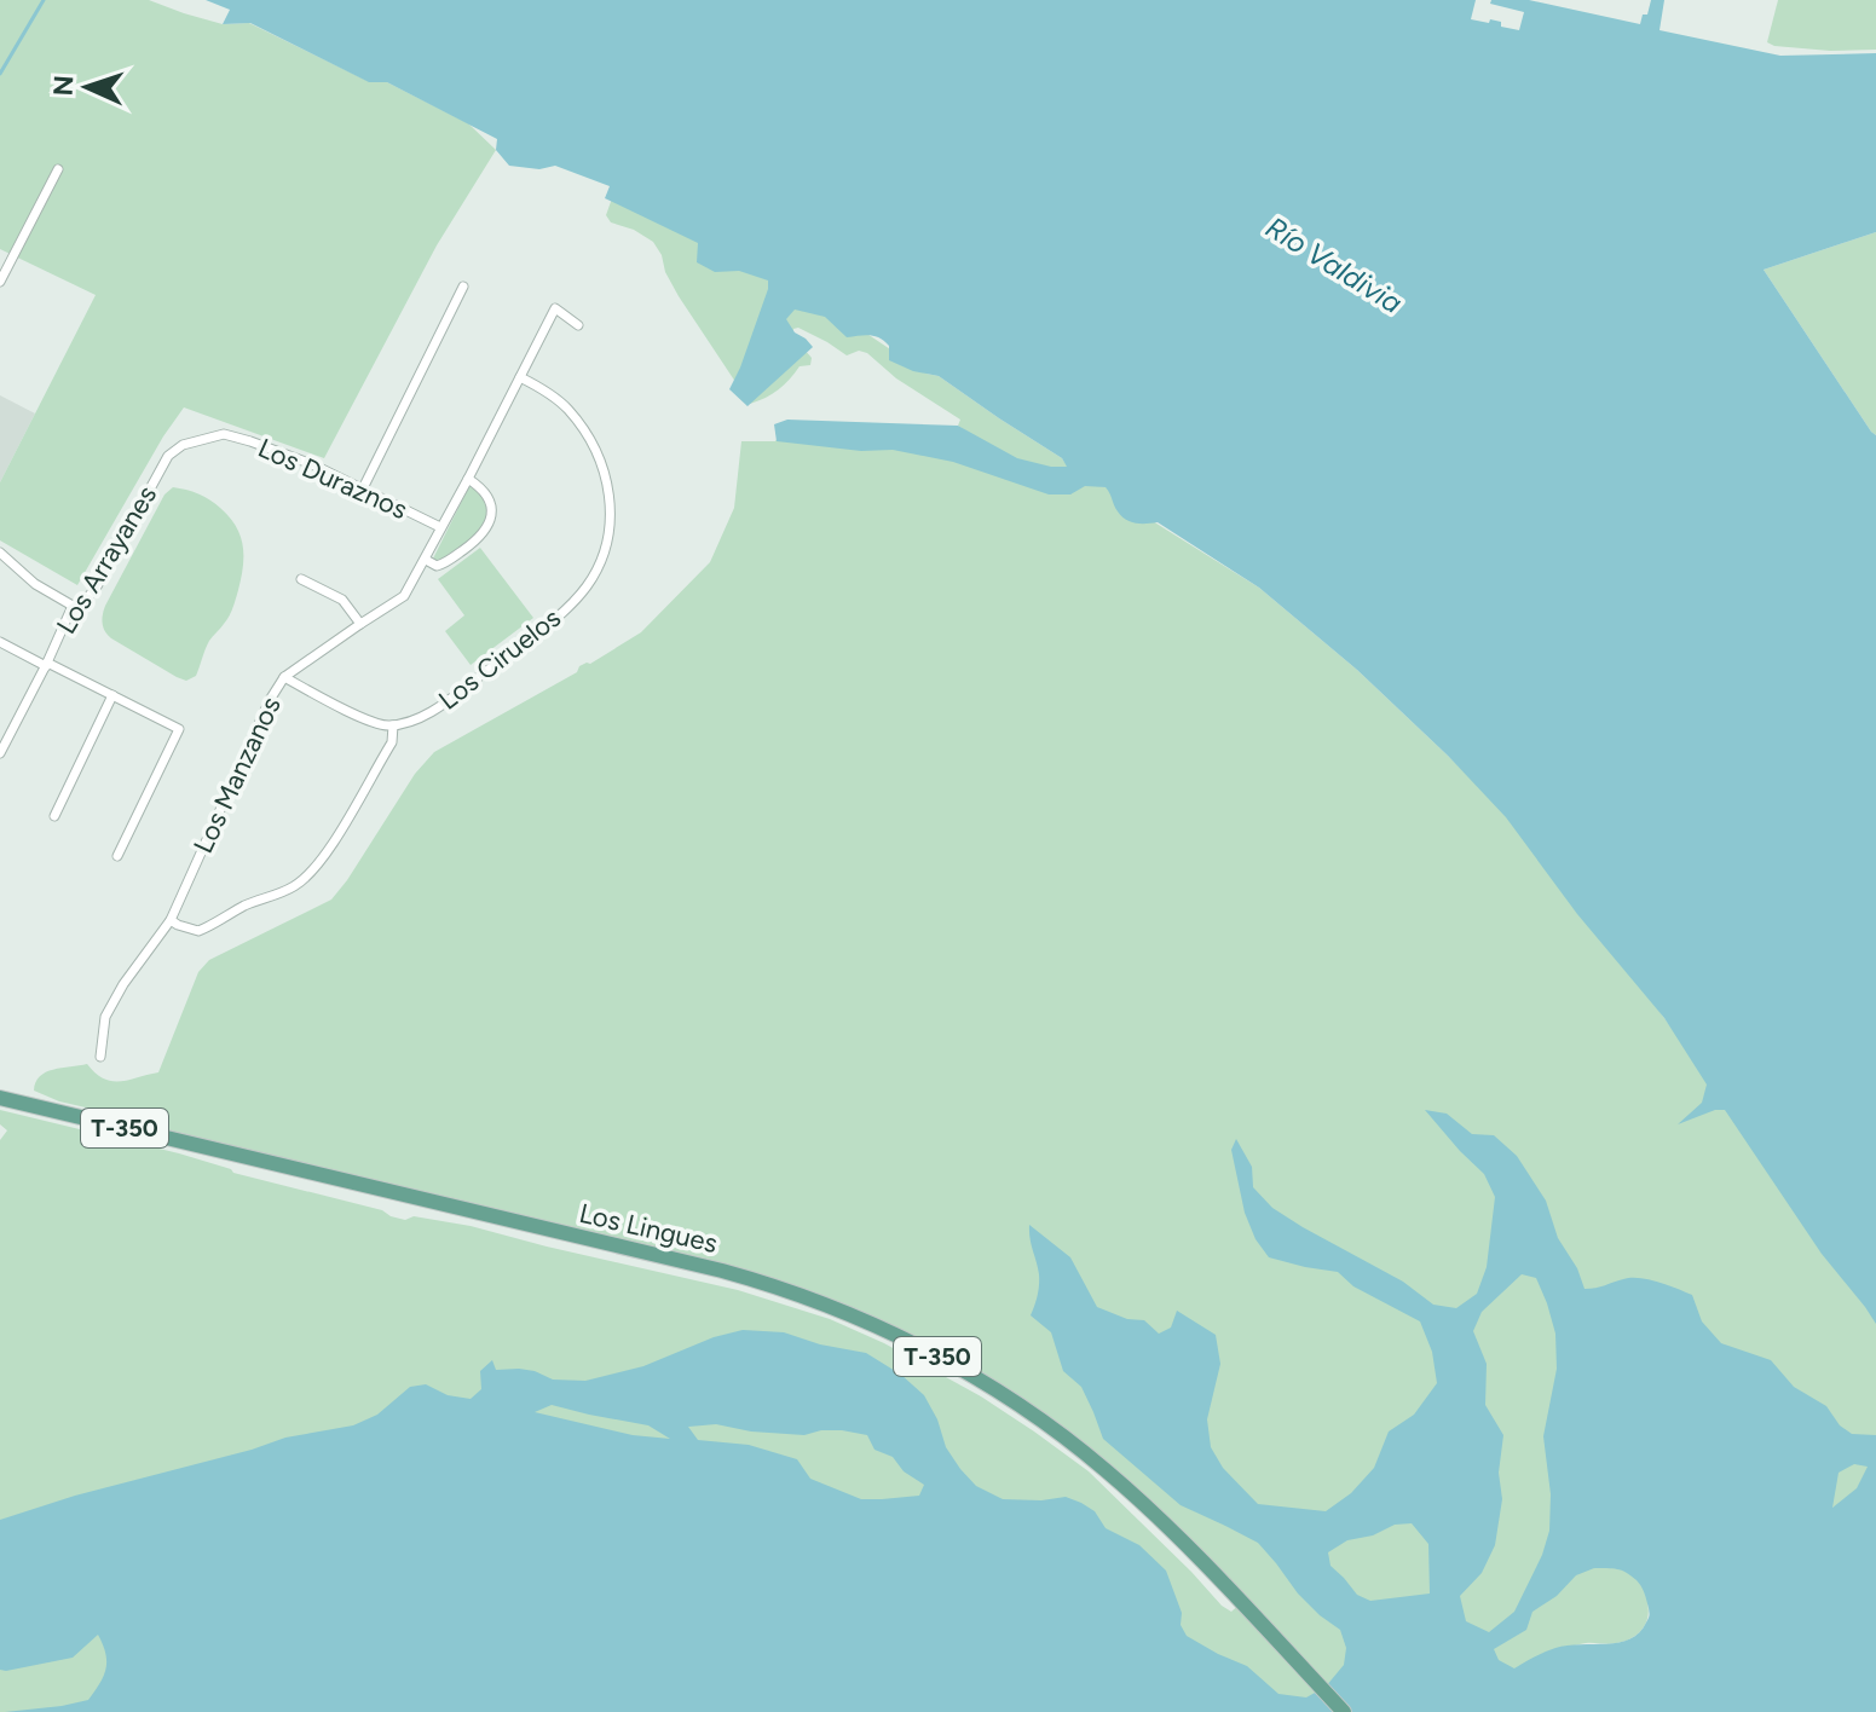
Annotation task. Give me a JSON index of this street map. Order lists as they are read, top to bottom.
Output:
{
  "streets": {
    "main road": ["T-350", "Los Lingues"],
    "street": [
      "Los Duraznos",
      "Los Arrayanes",
      "Los Ciruelos",
      "Los Manzanos"
    ]
  },
  "crossings": [
    ["Los Duraznos", "Los Arrayanes"],
    ["Los Duraznos", "Los Manzanos"],
    ["Los Ciruelos", "Los Manzanos"]
  ],
  "water": ["Río Valdivia"],
  "north": "left"
}
